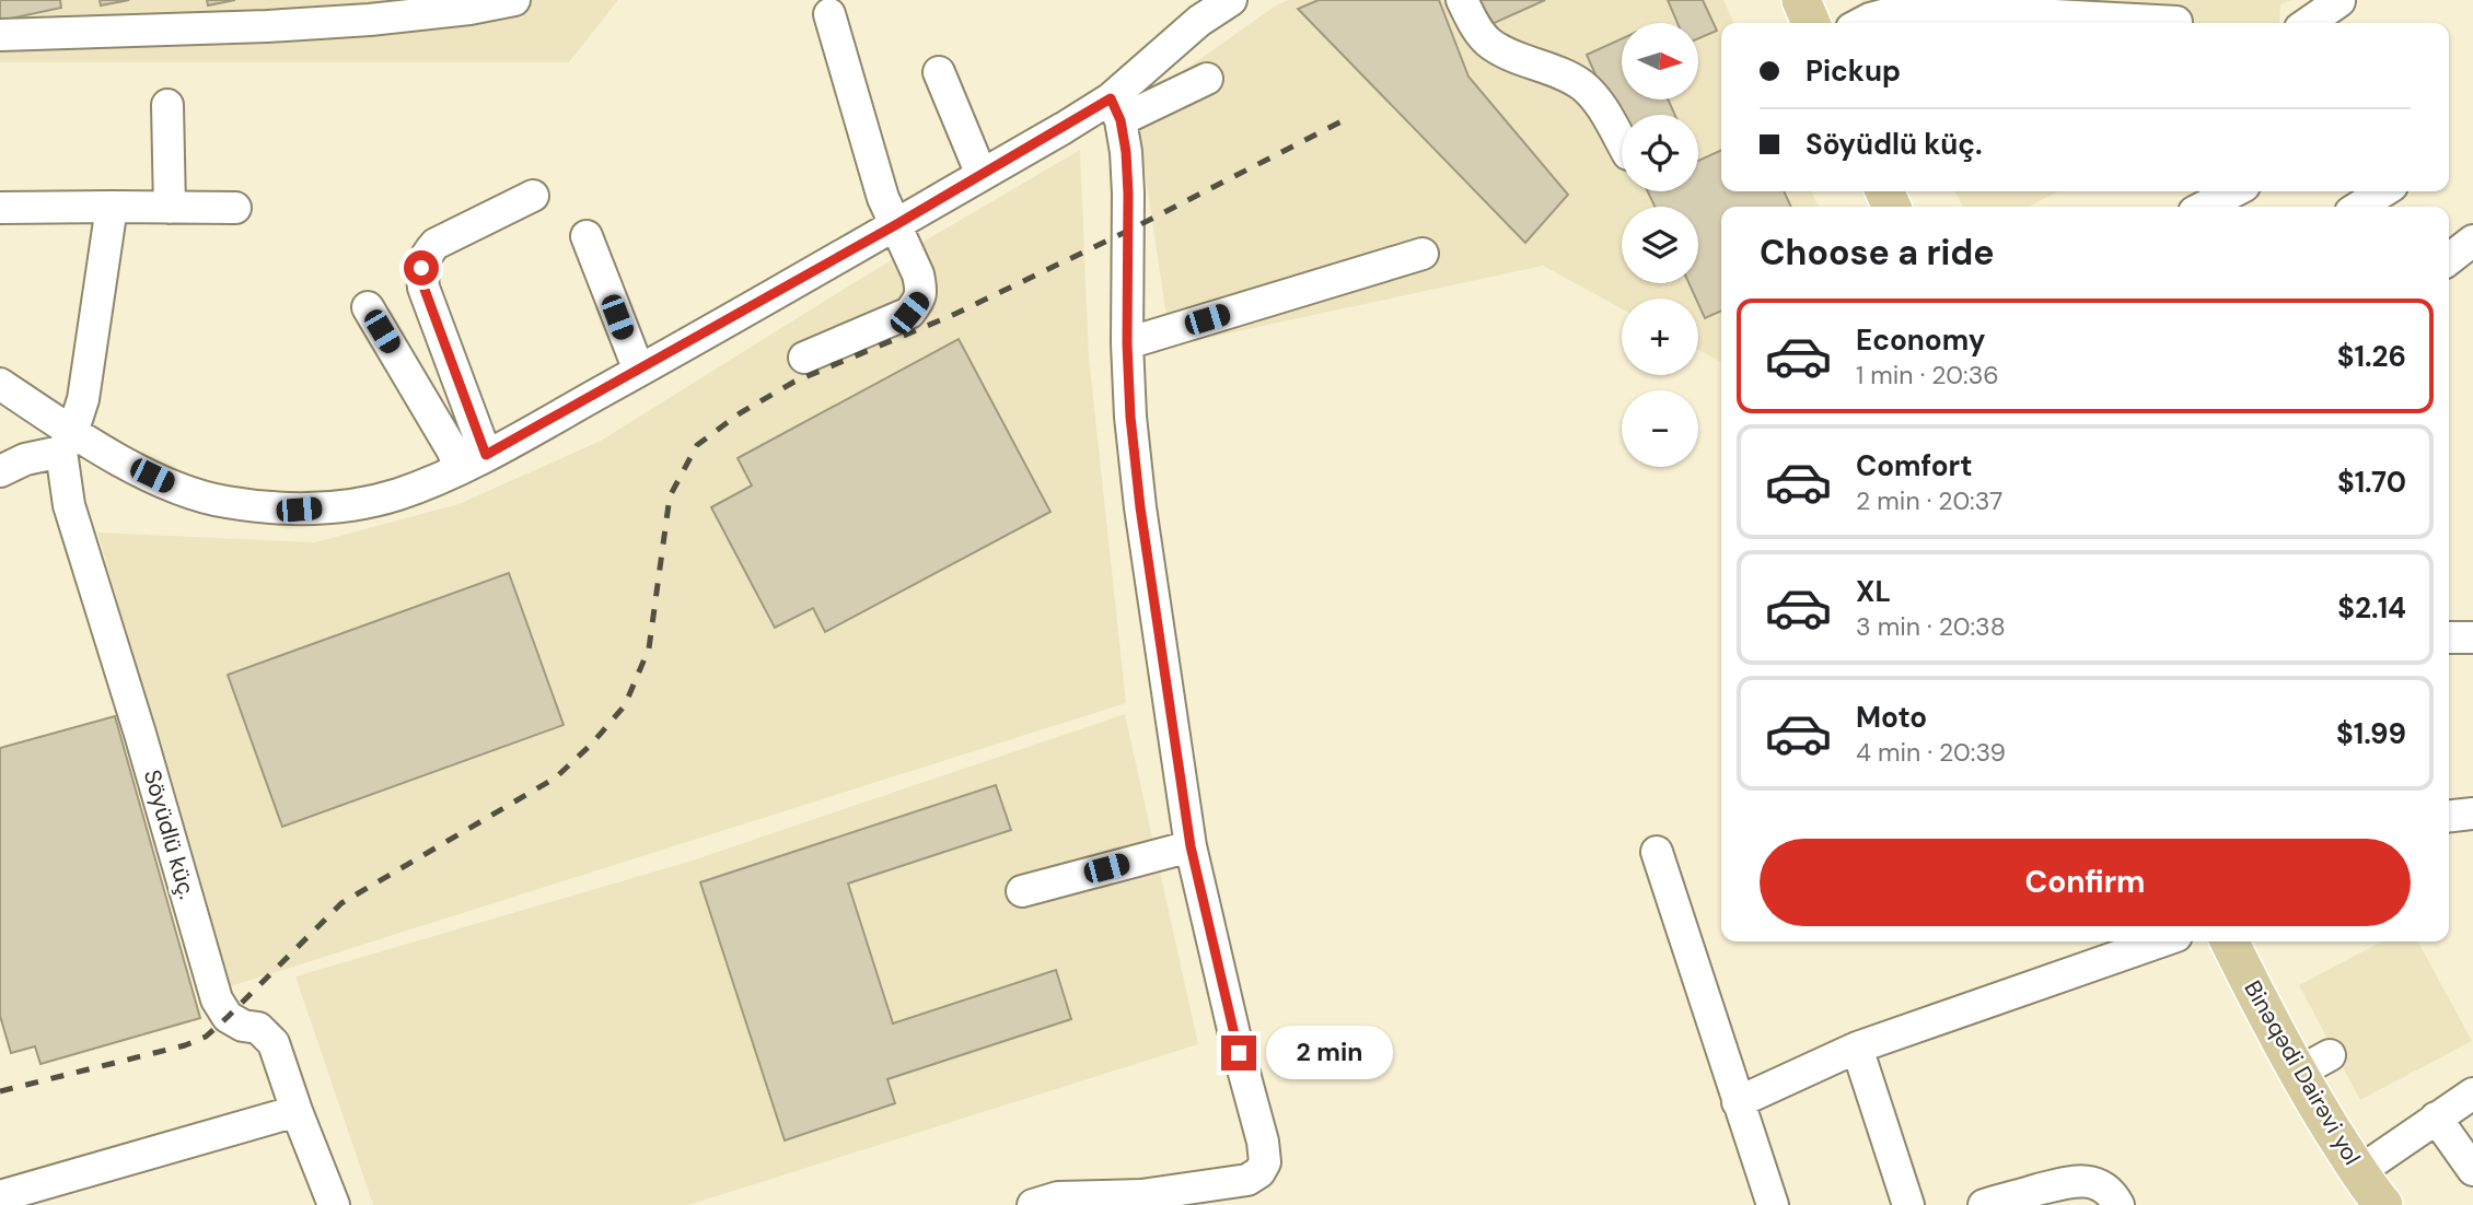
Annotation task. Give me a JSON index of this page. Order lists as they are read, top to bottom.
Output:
{
  "streets": {
    "main road": ["Binəqədi Dairəvi yol"],
    "street": ["Söyüdlü küç."]
  },
  "north": "right",
  "page": {
    "map_buttons": ["+", "−"],
    "banner": ["Pickup", "Söyüdlü küç."],
    "heading": "Choose a ride",
    "list": [
      {
        "name": "Economy",
        "note": "1 min · 20:36",
        "value": "$1.26"
      },
      {
        "name": "Comfort",
        "note": "2 min · 20:37",
        "value": "$1.70"
      },
      {
        "name": "XL",
        "note": "3 min · 20:38",
        "value": "$2.14"
      },
      {
        "name": "Moto",
        "note": "4 min · 20:39",
        "value": "$1.99"
      }
    ],
    "buttons": "Confirm",
    "bubble": "2 min"
  }
}
